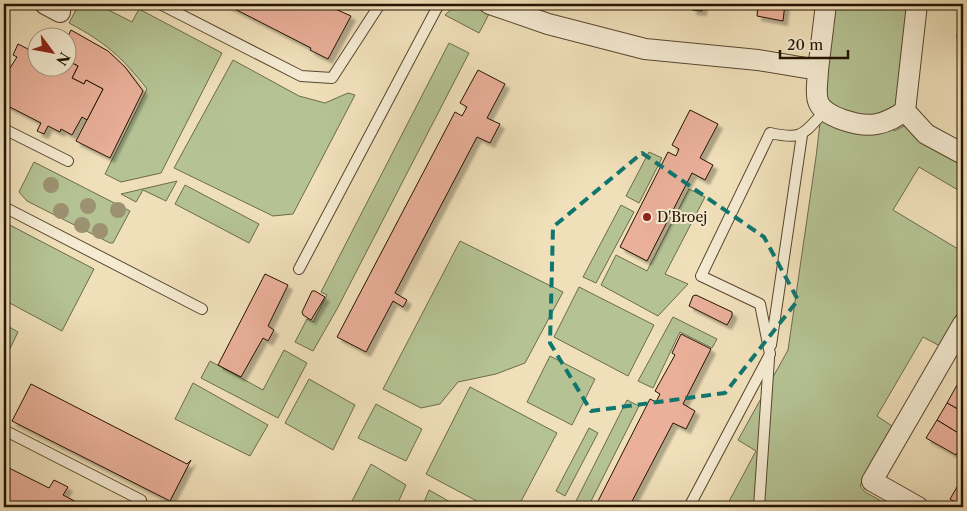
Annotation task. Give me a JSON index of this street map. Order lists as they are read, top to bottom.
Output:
{
  "places": ["D'Broej"],
  "scale_bar": "20 m",
  "north": "bottom right"
}
